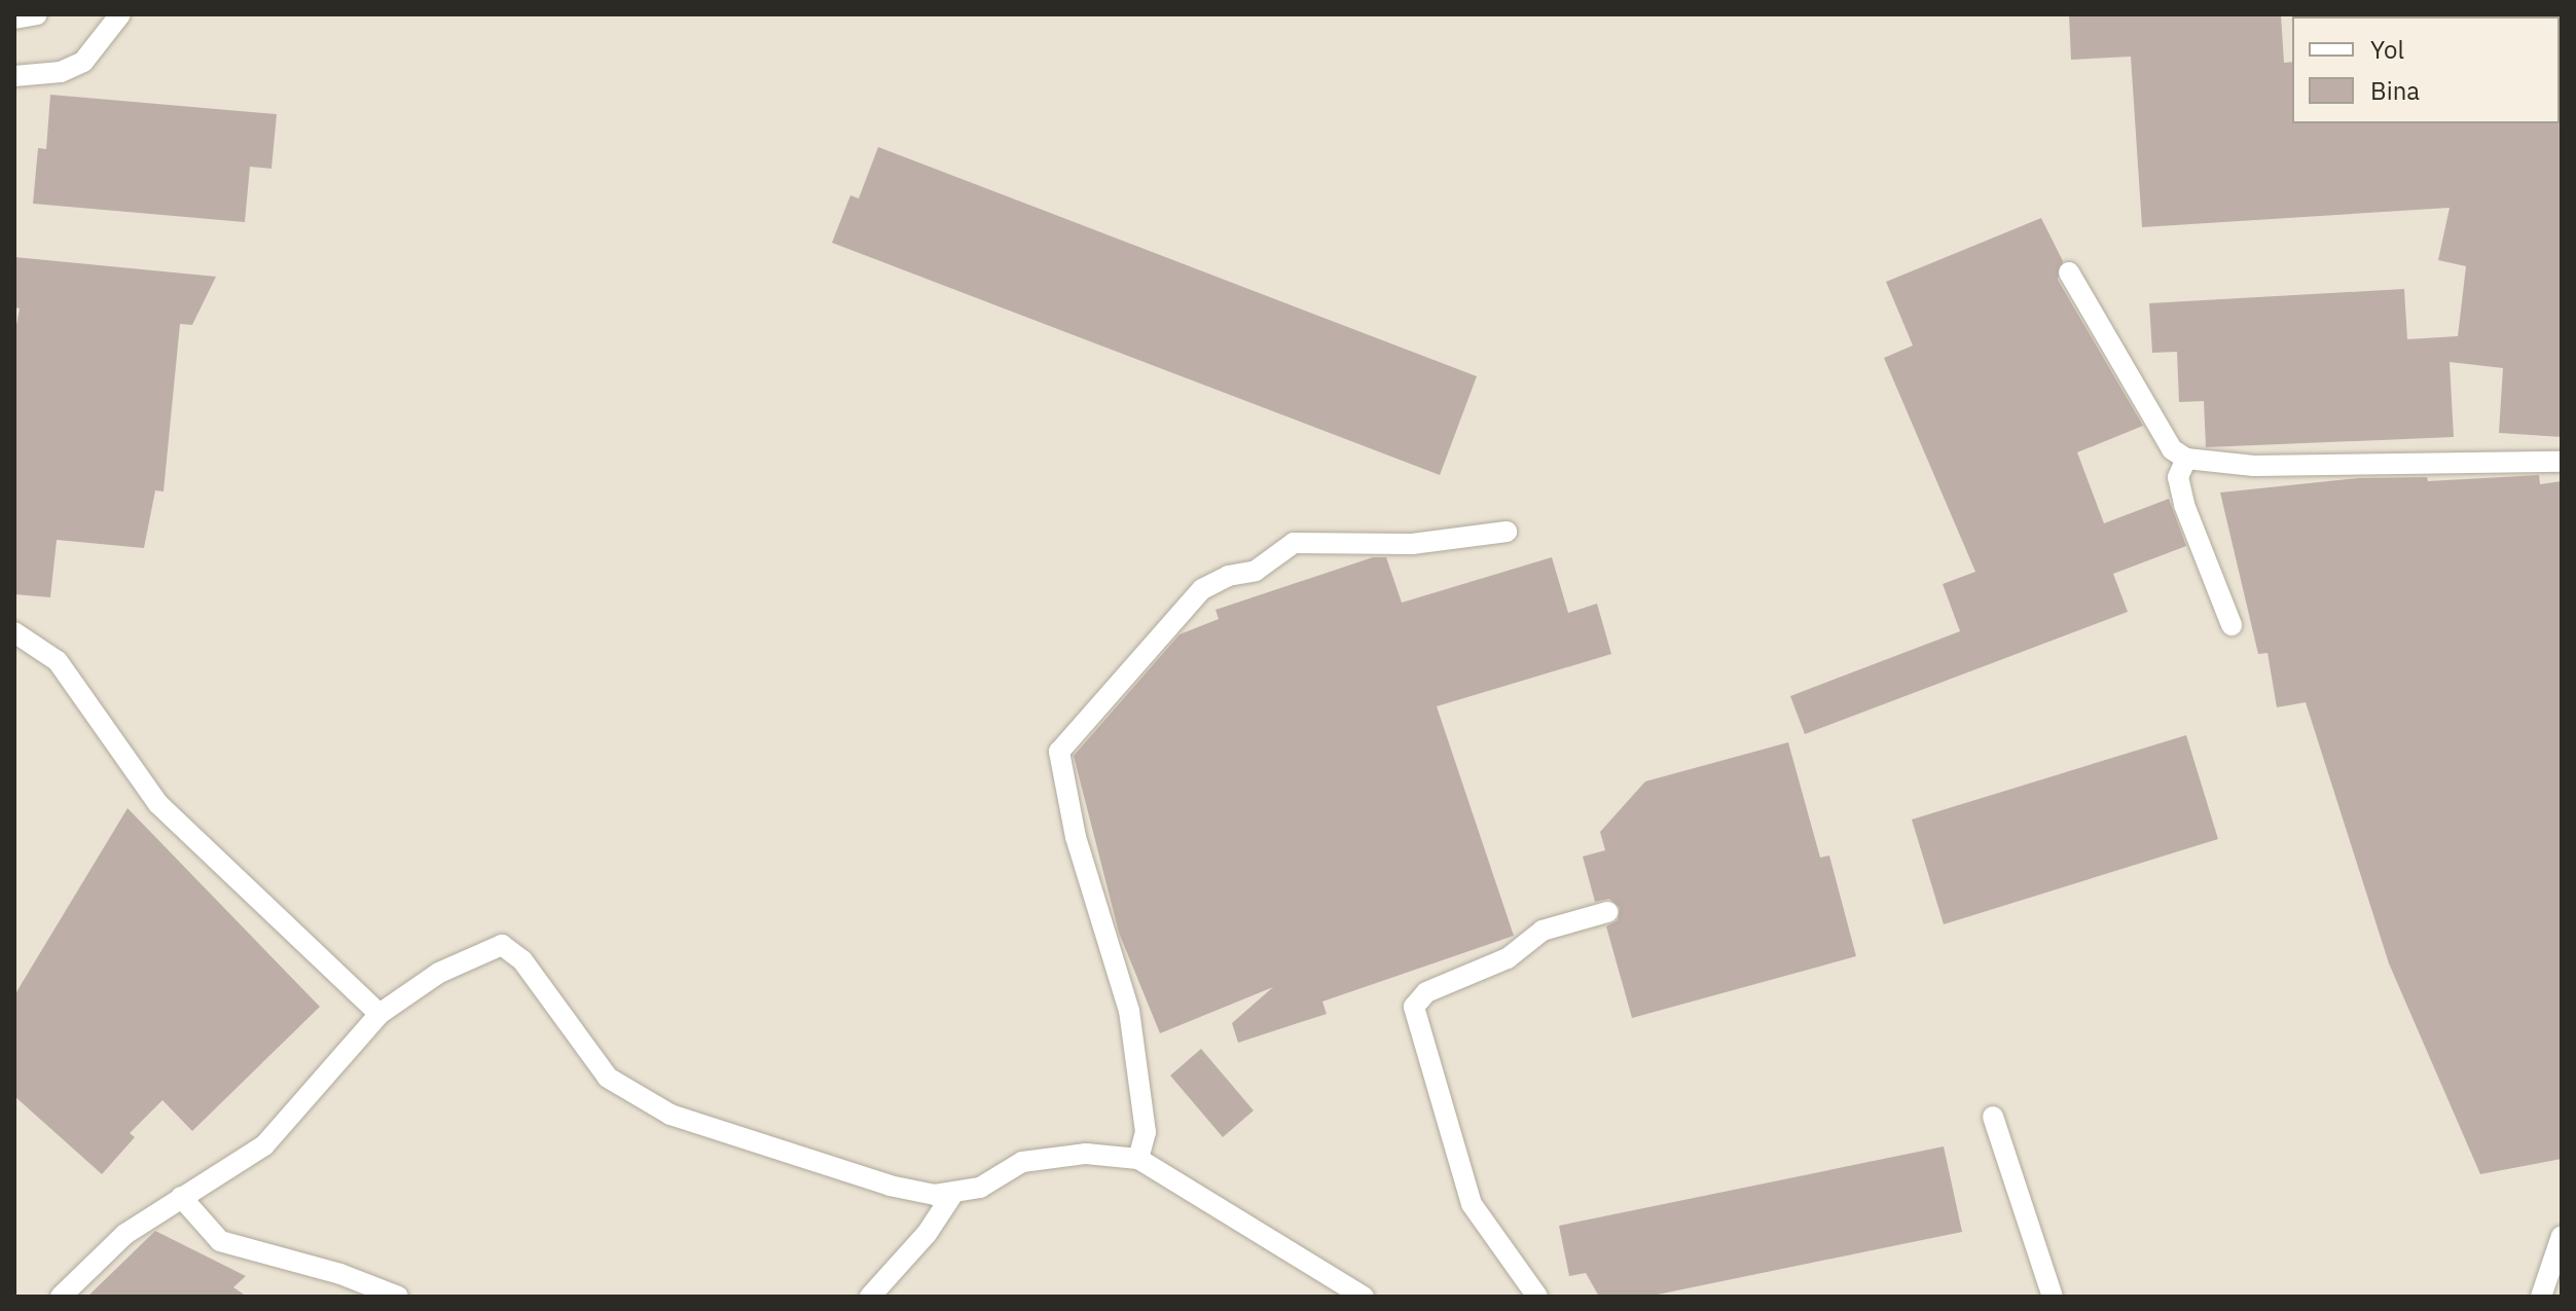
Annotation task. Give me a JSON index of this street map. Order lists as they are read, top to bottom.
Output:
{
  "legend": ["Yol", "Bina"]
}
